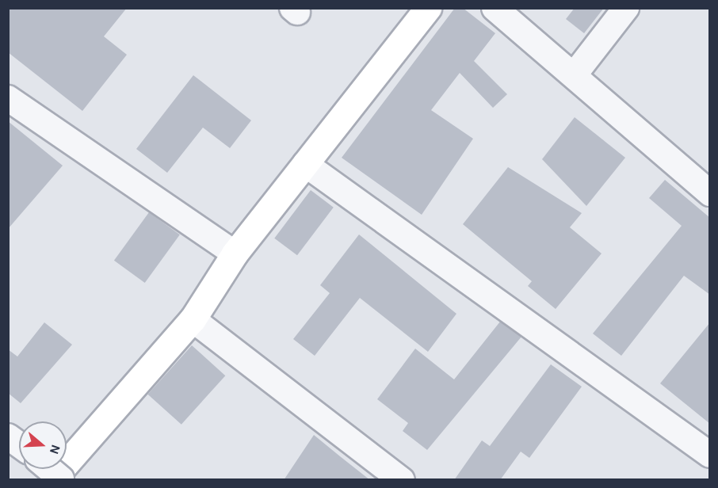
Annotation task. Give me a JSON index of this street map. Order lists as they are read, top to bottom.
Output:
{
  "north": "right"
}
